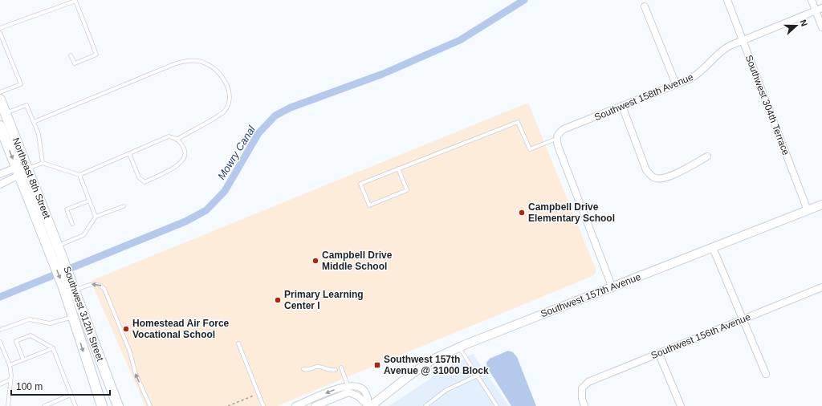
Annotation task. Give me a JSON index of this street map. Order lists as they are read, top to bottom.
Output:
{
  "streets": {
    "main road": ["Northeast 8th Street", "Southwest 312th Street"],
    "street": [
      "Southwest 158th Avenue",
      "Southwest 304th Terrace",
      "Southwest 157th Avenue",
      "Southwest 156th Avenue"
    ]
  },
  "crossings": [
    ["Southwest 158th Avenue", "Southwest 304th Terrace"],
    ["Southwest 304th Terrace", "Southwest 157th Avenue"],
    ["Northeast 8th Street", "Southwest 312th Street"]
  ],
  "water": ["Mowry Canal"],
  "places": {
    "other": [
      "Campbell Drive Elementary School",
      "Campbell Drive Middle School",
      "Primary Learning Center I",
      "Homestead Air Force Vocational School"
    ],
    "transit": ["Southwest 157th Avenue @ 31000 Block"]
  },
  "scale_bar": "100 m",
  "north": "right"
}
